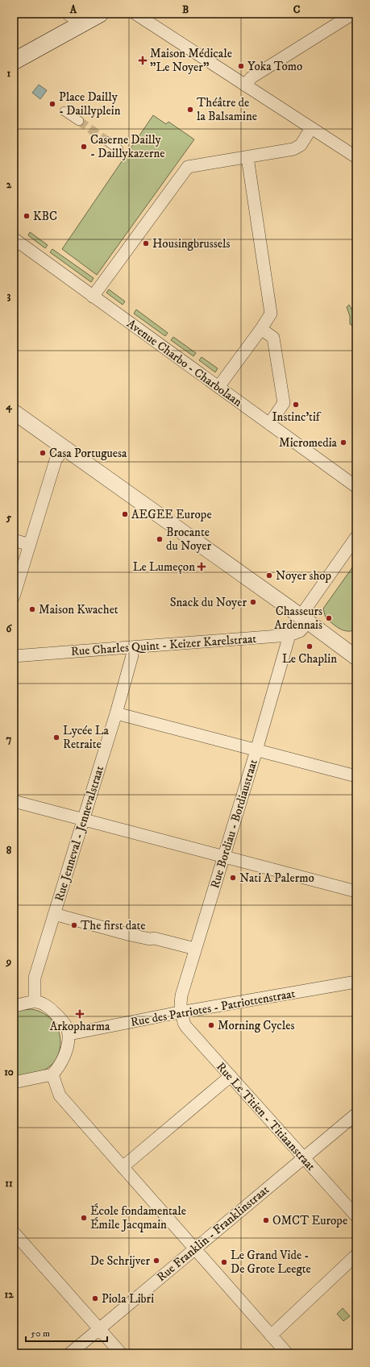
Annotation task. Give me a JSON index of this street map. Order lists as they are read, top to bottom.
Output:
{
  "streets": {
    "street": [
      "Avenue Charbo - Charbolaan",
      "Rue Charles Quint - Keizer Karelstraat",
      "Rue Bordiau - Bordiaustraat",
      "Rue Jenneval - Jennevalstraat",
      "Rue des Patriotes - Patriottenstraat",
      "Rue Le Titien - Titiaanstraat",
      "Rue Franklin - Franklinstraat"
    ]
  },
  "crossings": [
    ["Rue Charles Quint - Keizer Karelstraat", "Rue Bordiau - Bordiaustraat"],
    ["Rue Charles Quint - Keizer Karelstraat", "Rue Jenneval - Jennevalstraat"],
    ["Rue Bordiau - Bordiaustraat", "Rue des Patriotes - Patriottenstraat"],
    ["Rue Bordiau - Bordiaustraat", "Rue Le Titien - Titiaanstraat"],
    ["Rue des Patriotes - Patriottenstraat", "Rue Le Titien - Titiaanstraat"],
    ["Rue Le Titien - Titiaanstraat", "Rue Franklin - Franklinstraat"]
  ],
  "places": {
    "health": ["Maison Médicale \"Le Noyer\"", "Le Lumeçon", "Arkopharma"],
    "other": [
      "Yoka Tomo",
      "Place Dailly - Daillyplein",
      "Théâtre de la Balsamine",
      "Caserne Dailly - Daillykazerne",
      "KBC",
      "Housingbrussels",
      "Instinc'tif",
      "Micromedia",
      "Casa Portuguesa",
      "AEGEE Europe",
      "Brocante du Noyer",
      "Noyer shop",
      "Snack du Noyer",
      "Maison Kwachet",
      "Chasseurs Ardennais",
      "Le Chaplin",
      "Lycée La Retraite",
      "Nati A Palermo",
      "The first date",
      "Morning Cycles",
      "École fondamentale Émile Jacqmain",
      "OMCT Europe",
      "De Schrijver",
      "Le Grand Vide - De Grote Leegte",
      "Piola Libri"
    ]
  },
  "scale_bar": "50 m",
  "grid": {
    "columns": ["A", "B", "C"],
    "rows": [
      "1",
      "2",
      "3",
      "4",
      "5",
      "6",
      "7",
      "8",
      "9",
      "10",
      "11",
      "12"
    ]
  }
}
